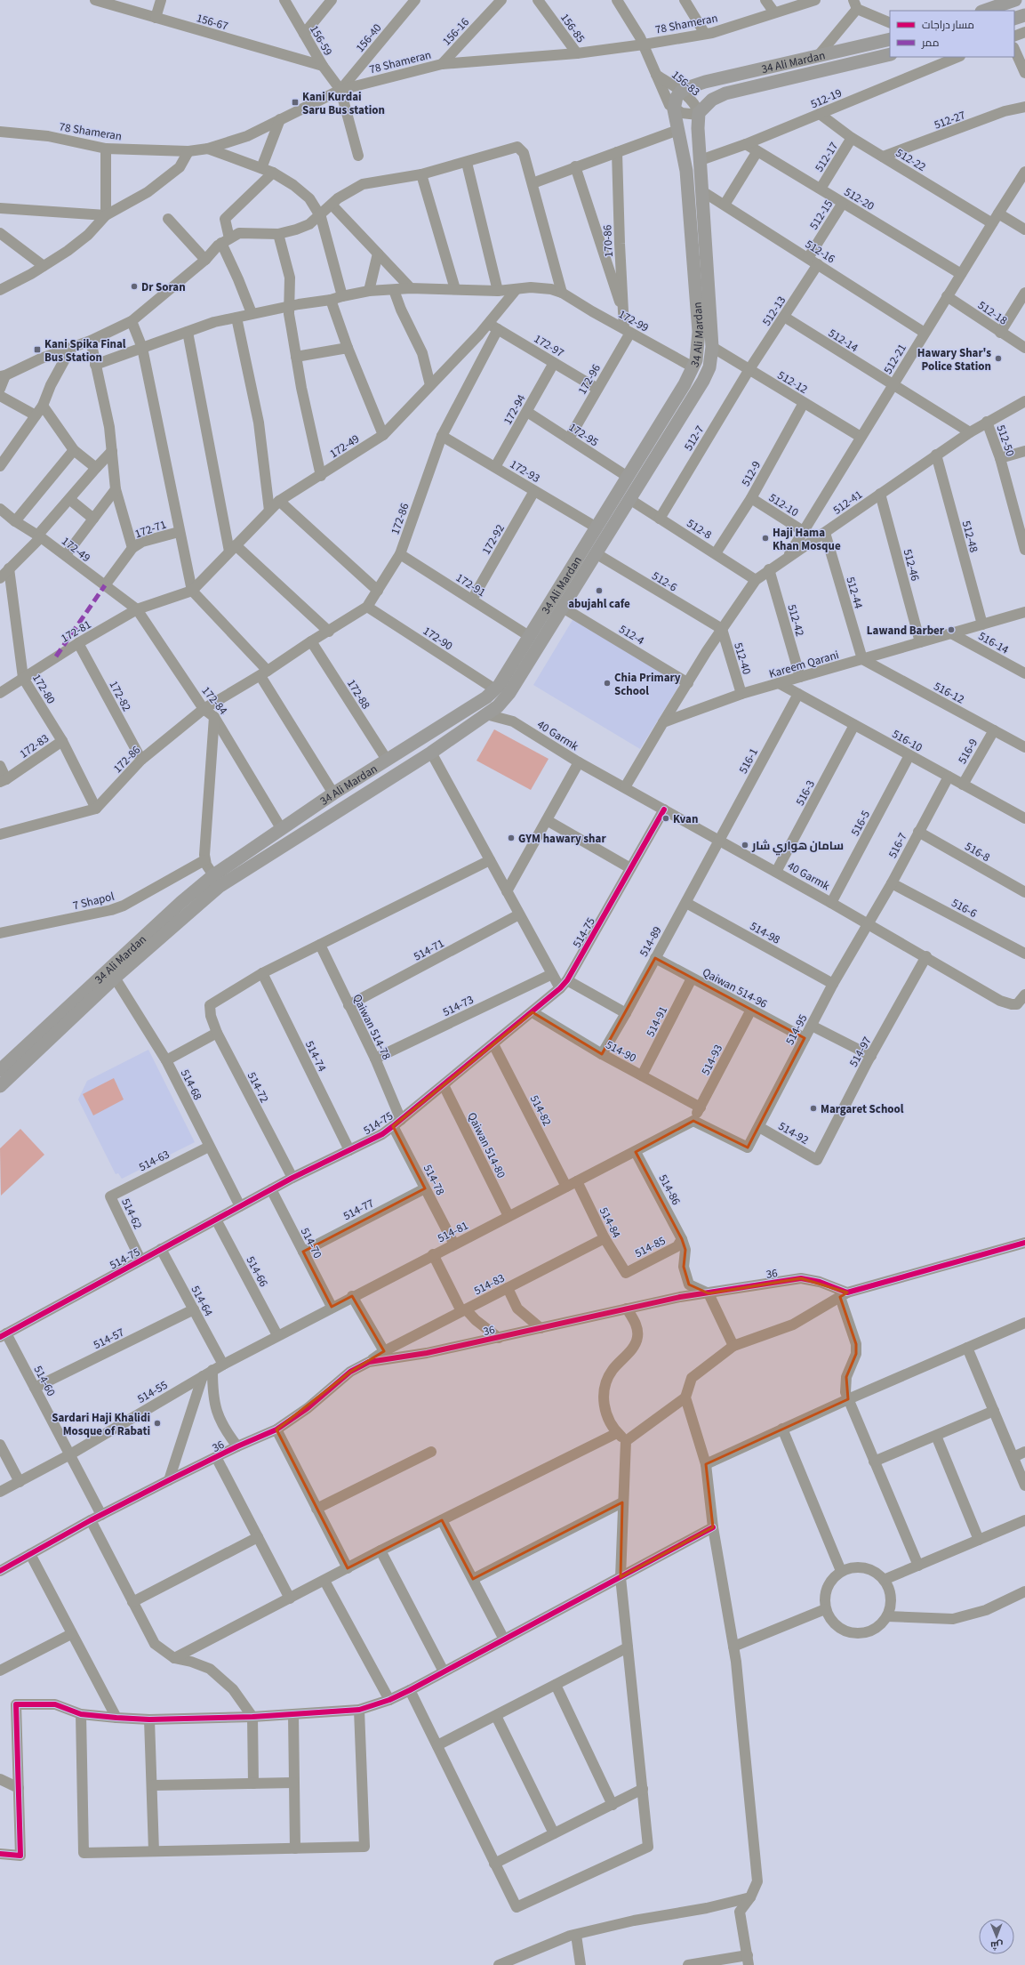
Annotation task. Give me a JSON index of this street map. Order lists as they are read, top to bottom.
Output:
{
  "streets": {
    "main road": ["34 Ali Mardan"],
    "street": [
      "156-67",
      "78 Shameran",
      "156-85",
      "156-16",
      "156-40",
      "156-59",
      "156-83",
      "512-19",
      "512-27",
      "512-17",
      "512-22",
      "512-20",
      "512-15",
      "170-86",
      "512-16",
      "512-13",
      "512-18",
      "172-99",
      "512-14",
      "172-97",
      "512-21",
      "172-96",
      "512-12",
      "172-94",
      "172-95",
      "512-7",
      "512-50",
      "172-49",
      "172-93",
      "512-9",
      "512-41",
      "512-10",
      "172-86",
      "172-71",
      "512-8",
      "512-48",
      "172-92",
      "512-46",
      "512-6",
      "172-91",
      "512-44",
      "512-42",
      "172-81",
      "512-4",
      "172-90",
      "516-14",
      "512-40",
      "Kareem Qarani",
      "172-80",
      "516-12",
      "172-88",
      "172-82",
      "172-84",
      "40 Garmk",
      "516-10",
      "172-83",
      "516-9",
      "516-1",
      "516-3",
      "516-5",
      "516-7",
      "516-8",
      "7 Shapol",
      "516-6",
      "514-75",
      "514-98",
      "514-89",
      "514-71",
      "Qaiwan 514-96",
      "514-73",
      "514-91",
      "Qaiwan 514-78",
      "514-95",
      "514-90",
      "514-97",
      "514-74",
      "514-93",
      "514-68",
      "514-72",
      "514-82",
      "514-92",
      "Qaiwan 514-80",
      "514-63",
      "514-78",
      "514-86",
      "514-77",
      "514-62",
      "514-84",
      "514-81",
      "514-70",
      "514-85",
      "514-66",
      "36",
      "514-83",
      "514-64",
      "514-57",
      "514-60",
      "514-55"
    ]
  },
  "crossings": [
    ["156-67", "156-59"],
    ["78 Shameran", "156-85"],
    ["78 Shameran", "156-16"],
    ["78 Shameran", "156-40"],
    ["78 Shameran", "156-59"],
    ["78 Shameran", "156-83"],
    ["156-40", "156-59"],
    ["34 Ali Mardan", "156-83"],
    ["34 Ali Mardan", "512-19"],
    ["34 Ali Mardan", "512-16"],
    ["34 Ali Mardan", "172-99"],
    ["34 Ali Mardan", "512-12"],
    ["34 Ali Mardan", "172-95"],
    ["34 Ali Mardan", "172-93"],
    ["34 Ali Mardan", "512-8"],
    ["34 Ali Mardan", "512-6"],
    ["34 Ali Mardan", "172-91"],
    ["34 Ali Mardan", "512-4"],
    ["34 Ali Mardan", "172-90"],
    ["34 Ali Mardan", "172-88"],
    ["34 Ali Mardan", "172-84"],
    ["34 Ali Mardan", "40 Garmk"],
    ["34 Ali Mardan", "514-68"],
    ["512-19", "512-22"],
    ["512-19", "512-20"],
    ["512-27", "512-22"],
    ["512-17", "512-22"],
    ["512-17", "512-20"],
    ["512-22", "512-21"],
    ["512-20", "512-15"],
    ["512-20", "512-21"],
    ["512-15", "512-16"],
    ["170-86", "172-99"],
    ["170-86", "172-96"],
    ["512-16", "512-13"],
    ["512-16", "512-21"],
    ["512-13", "512-14"],
    ["512-13", "512-12"],
    ["512-13", "512-7"],
    ["512-18", "512-21"],
    ["172-99", "172-96"],
    ["172-99", "172-49"],
    ["512-14", "512-21"],
    ["512-14", "512-41"],
    ["172-97", "172-96"],
    ["172-97", "172-94"],
    ["172-97", "172-49"],
    ["172-97", "172-86"],
    ["512-21", "512-12"],
    ["512-21", "512-41"],
    ["512-21", "512-10"],
    ["172-96", "172-95"],
    ["512-12", "512-7"],
    ["512-12", "512-9"],
    ["172-94", "172-95"],
    ["172-94", "172-93"],
    ["512-7", "512-8"],
    ["512-50", "512-41"],
    ["172-49", "172-71"],
    ["172-49", "172-81"],
    ["172-49", "172-84"],
    ["172-93", "172-86"],
    ["172-93", "172-92"],
    ["512-9", "512-10"],
    ["512-9", "512-8"],
    ["512-41", "512-8"],
    ["512-41", "512-48"],
    ["512-41", "512-46"],
    ["512-41", "512-6"],
    ["512-41", "512-44"],
    ["512-41", "512-42"],
    ["512-41", "512-4"],
    ["512-41", "512-40"],
    ["512-41", "Kareem Qarani"],
    ["172-86", "172-91"],
    ["172-86", "172-90"],
    ["172-86", "172-80"],
    ["172-86", "172-88"],
    ["172-86", "172-82"],
    ["172-86", "172-84"],
    ["512-48", "Kareem Qarani"],
    ["172-92", "172-91"],
    ["512-46", "Kareem Qarani"],
    ["512-6", "512-40"],
    ["512-44", "Kareem Qarani"],
    ["512-44", "516-12"],
    ["512-42", "Kareem Qarani"],
    ["172-81", "172-80"],
    ["172-81", "172-82"],
    ["172-81", "172-84"],
    ["516-14", "Kareem Qarani"],
    ["512-40", "Kareem Qarani"],
    ["Kareem Qarani", "516-12"],
    ["Kareem Qarani", "516-10"],
    ["172-80", "172-83"],
    ["516-12", "516-9"],
    ["40 Garmk", "516-1"],
    ["40 Garmk", "516-3"],
    ["40 Garmk", "516-5"],
    ["40 Garmk", "516-7"],
    ["40 Garmk", "514-75"],
    ["40 Garmk", "514-89"],
    ["40 Garmk", "514-95"],
    ["40 Garmk", "514-97"],
    ["516-10", "516-9"],
    ["516-10", "516-1"],
    ["516-10", "516-3"],
    ["516-10", "516-5"],
    ["516-10", "516-7"],
    ["516-1", "514-89"],
    ["516-7", "516-8"],
    ["516-7", "516-6"],
    ["516-7", "514-95"],
    ["514-75", "Qaiwan 514-78"],
    ["514-75", "514-90"],
    ["514-75", "514-74"],
    ["514-75", "514-68"],
    ["514-75", "514-72"],
    ["514-75", "514-82"],
    ["514-75", "Qaiwan 514-80"],
    ["514-75", "514-78"],
    ["514-75", "514-62"],
    ["514-75", "514-70"],
    ["514-75", "514-66"],
    ["514-75", "514-64"],
    ["514-75", "514-60"],
    ["514-98", "514-89"],
    ["514-98", "514-95"],
    ["514-89", "Qaiwan 514-96"],
    ["514-89", "514-90"],
    ["514-71", "Qaiwan 514-78"],
    ["Qaiwan 514-96", "514-91"],
    ["Qaiwan 514-96", "514-95"],
    ["Qaiwan 514-96", "514-93"],
    ["514-73", "Qaiwan 514-78"],
    ["514-91", "514-90"],
    ["Qaiwan 514-78", "514-78"],
    ["514-95", "514-93"],
    ["514-95", "514-92"],
    ["514-95", "514-81"],
    ["514-90", "514-93"],
    ["514-97", "514-92"],
    ["514-74", "514-72"],
    ["514-93", "514-81"],
    ["514-68", "514-63"],
    ["514-82", "514-81"],
    ["Qaiwan 514-80", "514-81"],
    ["514-63", "514-62"],
    ["514-78", "514-77"],
    ["514-78", "514-81"],
    ["514-86", "514-81"],
    ["514-86", "514-85"],
    ["514-86", "36"],
    ["514-77", "514-70"],
    ["514-84", "514-81"],
    ["514-84", "514-85"],
    ["514-84", "514-83"],
    ["514-81", "514-70"],
    ["514-81", "514-66"],
    ["514-81", "514-64"],
    ["514-81", "514-55"],
    ["36", "514-83"],
    ["36", "514-60"],
    ["514-64", "514-57"],
    ["514-64", "514-55"],
    ["514-57", "514-60"],
    ["514-60", "514-55"]
  ],
  "places": {
    "transit": ["Kani Kurdai Saru Bus station", "Kani Spika Final Bus Station"],
    "other": [
      "Dr Soran",
      "Hawary Shar's Police Station",
      "Haji Hama Khan Mosque",
      "abujahl cafe",
      "Lawand Barber",
      "Chia Primary School",
      "Kvan",
      "GYM hawary shar",
      "سامان هواري شار",
      "Margaret School",
      "Sardari Haji Khalidi Mosque of Rabati"
    ]
  },
  "legend": ["مسار دراجات", "ممر"],
  "north": "bottom"
}
